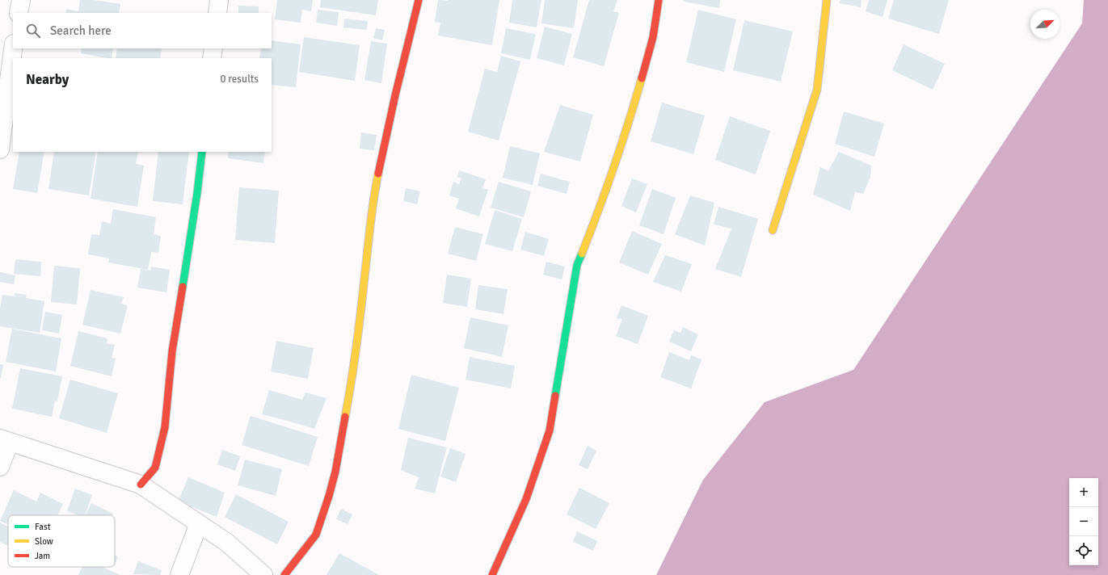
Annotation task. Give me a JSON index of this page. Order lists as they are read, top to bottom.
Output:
{
  "legend": ["Fast", "Slow", "Jam"],
  "north": "top right",
  "page": {
    "search": "Search here",
    "heading": ["Nearby", "0 results"],
    "map_buttons": ["+", "−"]
  }
}
